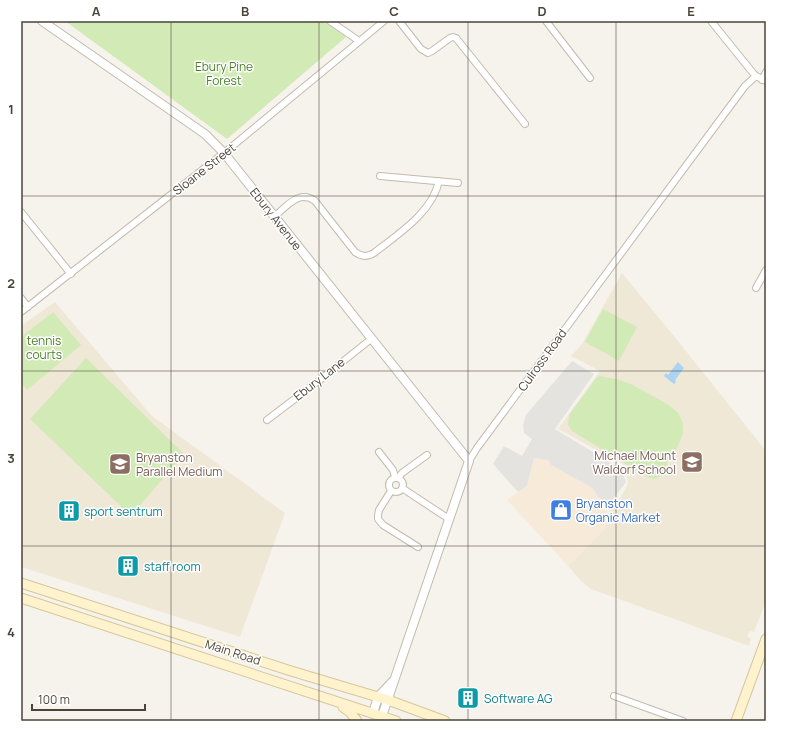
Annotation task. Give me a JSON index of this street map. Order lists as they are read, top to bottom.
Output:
{
  "streets": {
    "main road": ["Main Road"],
    "street": [
      "Sloane Street",
      "Ebury Avenue",
      "Culross Road",
      "Ebury Lane"
    ]
  },
  "crossings": [
    ["Sloane Street", "Ebury Avenue"],
    ["Ebury Avenue", "Culross Road"],
    ["Ebury Avenue", "Ebury Lane"],
    ["Culross Road", "Main Road"]
  ],
  "parks": ["Ebury Pine Forest", "tennis courts"],
  "places": {
    "school or university": ["Michael Mount Waldorf School", "Bryanston Parallel Medium"],
    "shop": ["Bryanston Organic Market"],
    "building": ["sport sentrum", "staff room", "Software AG"]
  },
  "scale_bar": "100 m",
  "grid": {
    "columns": [
      "A",
      "B",
      "C",
      "D",
      "E"
    ],
    "rows": [
      "1",
      "2",
      "3",
      "4"
    ]
  }
}
